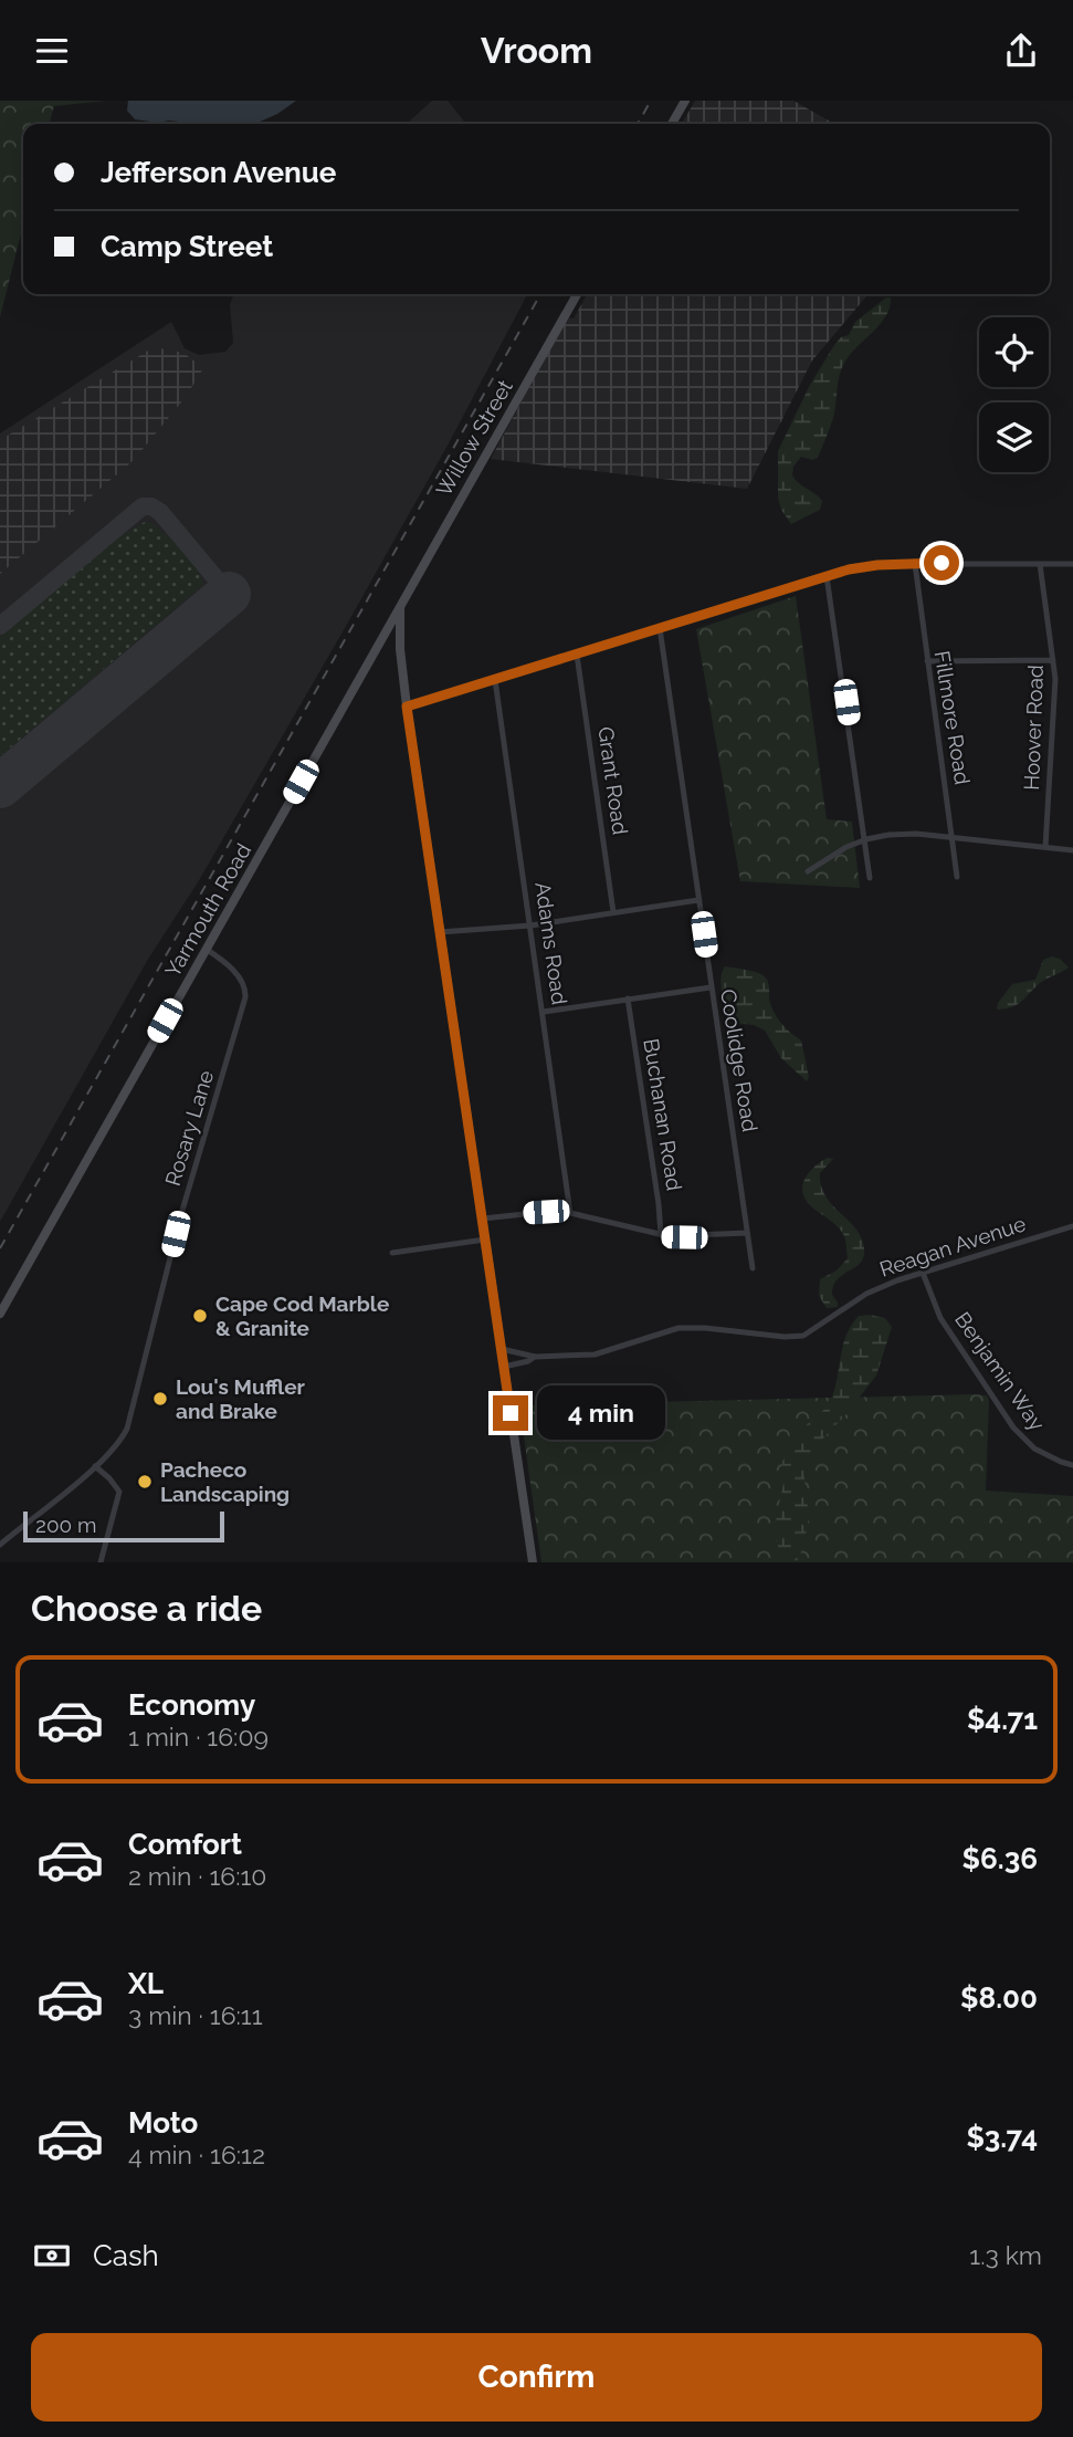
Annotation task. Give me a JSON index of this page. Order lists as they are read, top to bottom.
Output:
{
  "streets": {
    "main road": ["Willow Street", "Yarmouth Road"],
    "street": [
      "Fillmore Road",
      "Hoover Road",
      "Grant Road",
      "Adams Road",
      "Coolidge Road",
      "Buchanan Road",
      "Rosary Lane",
      "Reagan Avenue",
      "Benjamin Way"
    ]
  },
  "crossings": [
    ["Willow Street", "Yarmouth Road"],
    ["Yarmouth Road", "Rosary Lane"],
    ["Reagan Avenue", "Benjamin Way"]
  ],
  "places": ["Cape Cod Marble & Granite", "Lou's Muffler and Brake", "Pacheco Landscaping"],
  "scale_bar": "200 m",
  "page": {
    "header": "Vroom",
    "banner": ["Jefferson Avenue", "Camp Street"],
    "bubble": "4 min",
    "scale": "200 m",
    "heading": "Choose a ride",
    "list": [
      {
        "name": "Economy",
        "note": "1 min · 16:09",
        "value": "$4.71"
      },
      {
        "name": "Comfort",
        "note": "2 min · 16:10",
        "value": "$6.36"
      },
      {
        "name": "XL",
        "note": "3 min · 16:11",
        "value": "$8.00"
      },
      {
        "name": "Moto",
        "note": "4 min · 16:12",
        "value": "$3.74"
      }
    ],
    "pay": ["Cash", "1.3 km"],
    "buttons": "Confirm"
  }
}
